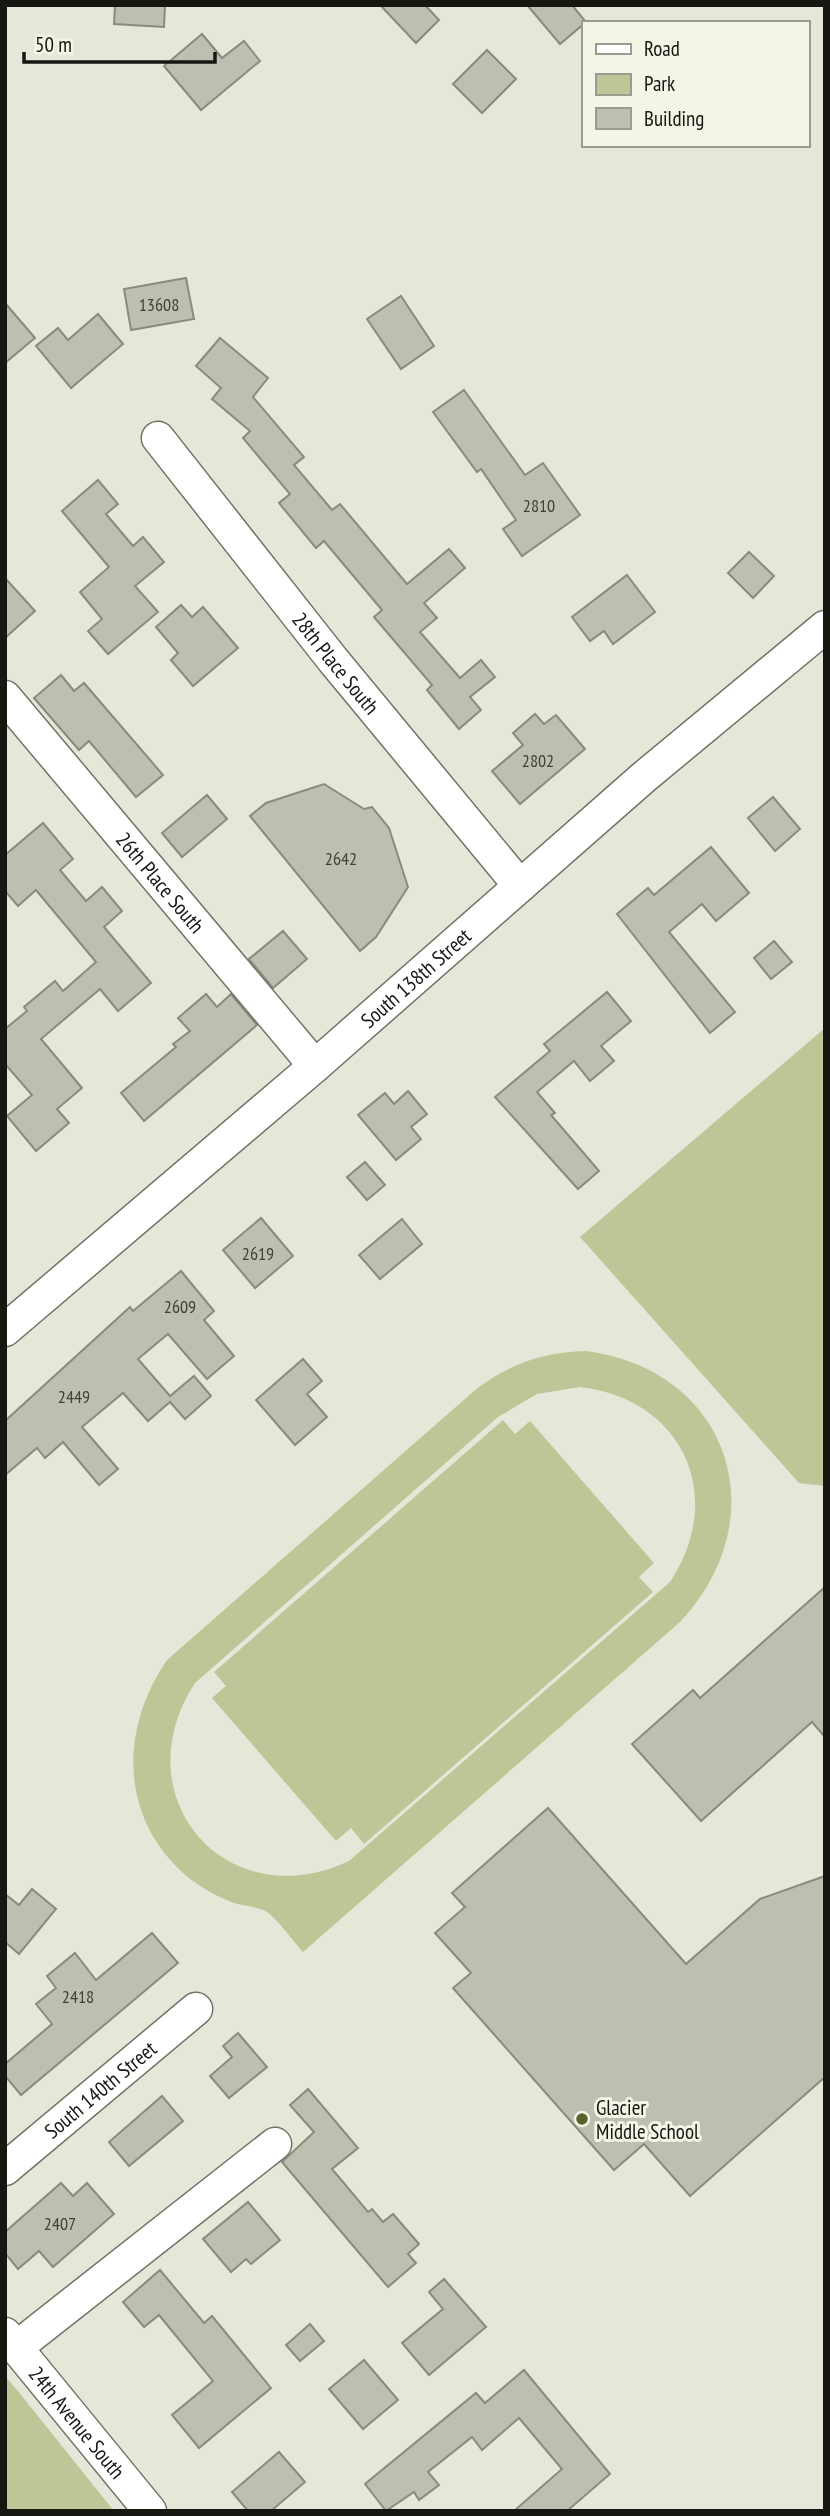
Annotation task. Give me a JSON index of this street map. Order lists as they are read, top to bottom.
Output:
{
  "streets": {
    "street": [
      "28th Place South",
      "26th Place South",
      "South 138th Street",
      "South 140th Street",
      "24th Avenue South"
    ]
  },
  "crossings": [
    ["28th Place South", "South 138th Street"],
    ["26th Place South", "South 138th Street"]
  ],
  "places": ["Glacier Middle School"],
  "house_numbers": [
    "13608",
    "2810",
    "2802",
    "2642",
    "2619",
    "2609",
    "2449",
    "2418",
    "2407"
  ],
  "legend": ["Road", "Park", "Building"],
  "scale_bar": "50 m"
}
